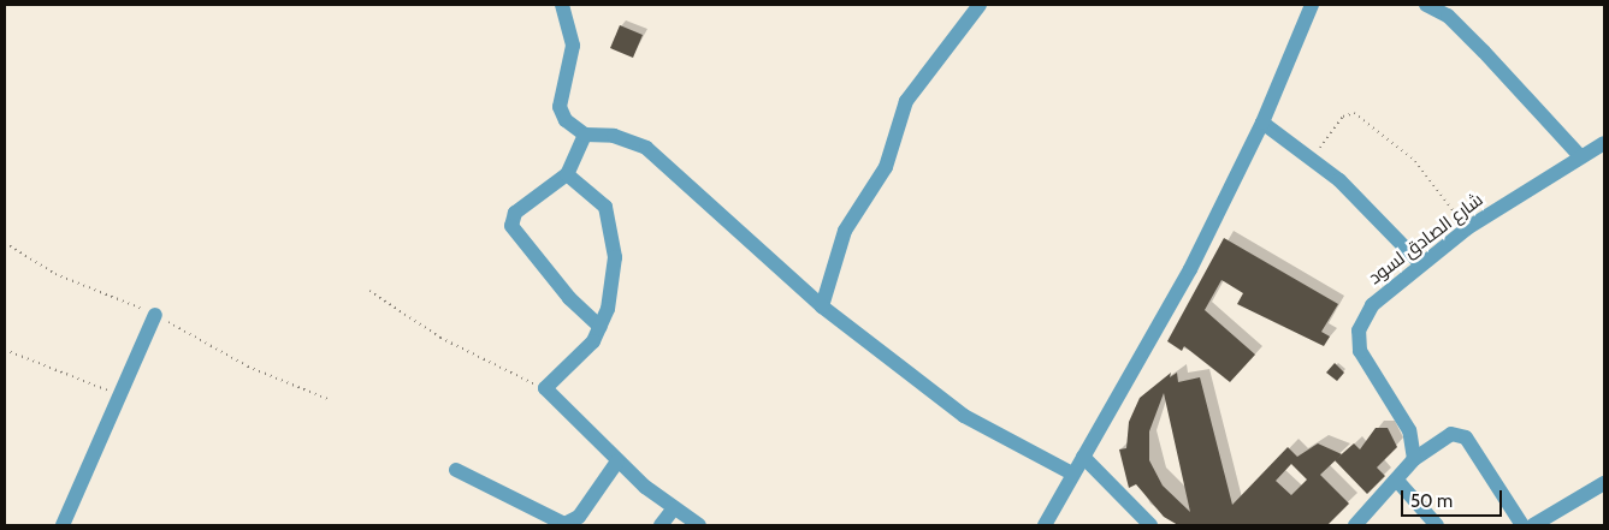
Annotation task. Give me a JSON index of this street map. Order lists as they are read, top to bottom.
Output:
{
  "streets": {
    "street": ["شارع الصادق لسود"]
  },
  "scale_bar": "50 m"
}
